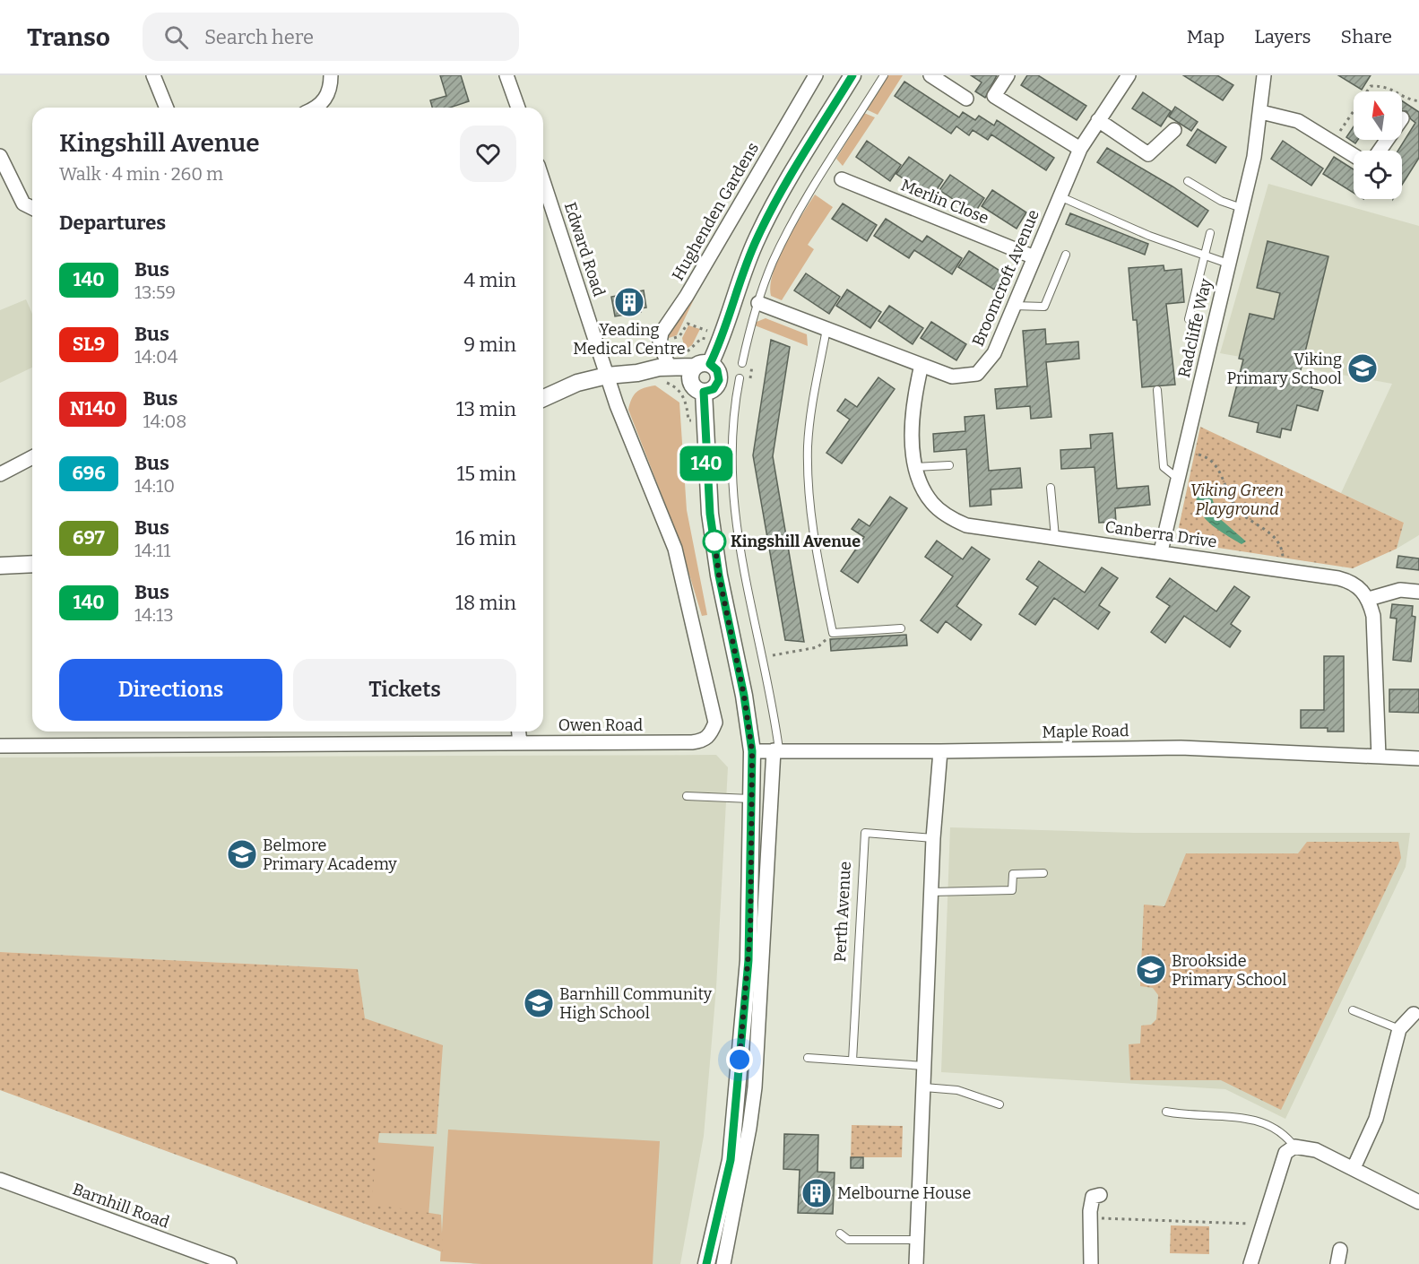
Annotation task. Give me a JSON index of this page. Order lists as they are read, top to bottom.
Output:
{
  "streets": {
    "street": [
      "Merlin Close",
      "Hughenden Gardens",
      "Edward Road",
      "Broomcroft Avenue",
      "Radcliffe Way",
      "Canberra Drive",
      "Owen Road",
      "Maple Road",
      "Barnhill Road"
    ],
    "lane": ["Perth Avenue"]
  },
  "crossings": [
    ["Merlin Close", "Broomcroft Avenue"],
    ["Edward Road", "Owen Road"],
    ["Broomcroft Avenue", "Canberra Drive"],
    ["Radcliffe Way", "Canberra Drive"]
  ],
  "parks": ["Viking Green Playground"],
  "places": {
    "building": ["Yeading Medical Centre", "Melbourne House"],
    "school or university": [
      "Viking Primary School",
      "Belmore Primary Academy",
      "Brookside Primary School",
      "Barnhill Community High School"
    ],
    "other": ["Kingshill Avenue"]
  },
  "lines": ["bus line 140"],
  "north": "top",
  "page": {
    "header": "Transo",
    "search": "Search here",
    "nav": ["Map", "Layers", "Share"],
    "on_map": "140",
    "heading": [
      ["Kingshill Avenue", "Walk · 4 min · 260 m"],
      "Departures"
    ],
    "list": [
      {
        "mark": "140",
        "name": "Bus",
        "note": "13:59",
        "value": "4 min"
      },
      {
        "mark": "SL9",
        "name": "Bus",
        "note": "14:04",
        "value": "9 min"
      },
      {
        "mark": "N140",
        "name": "Bus",
        "note": "14:08",
        "value": "13 min"
      },
      {
        "mark": "696",
        "name": "Bus",
        "note": "14:10",
        "value": "15 min"
      },
      {
        "mark": "697",
        "name": "Bus",
        "note": "14:11",
        "value": "16 min"
      },
      {
        "mark": "140",
        "name": "Bus",
        "note": "14:13",
        "value": "18 min"
      }
    ],
    "buttons": ["Directions", "Tickets"]
  }
}
